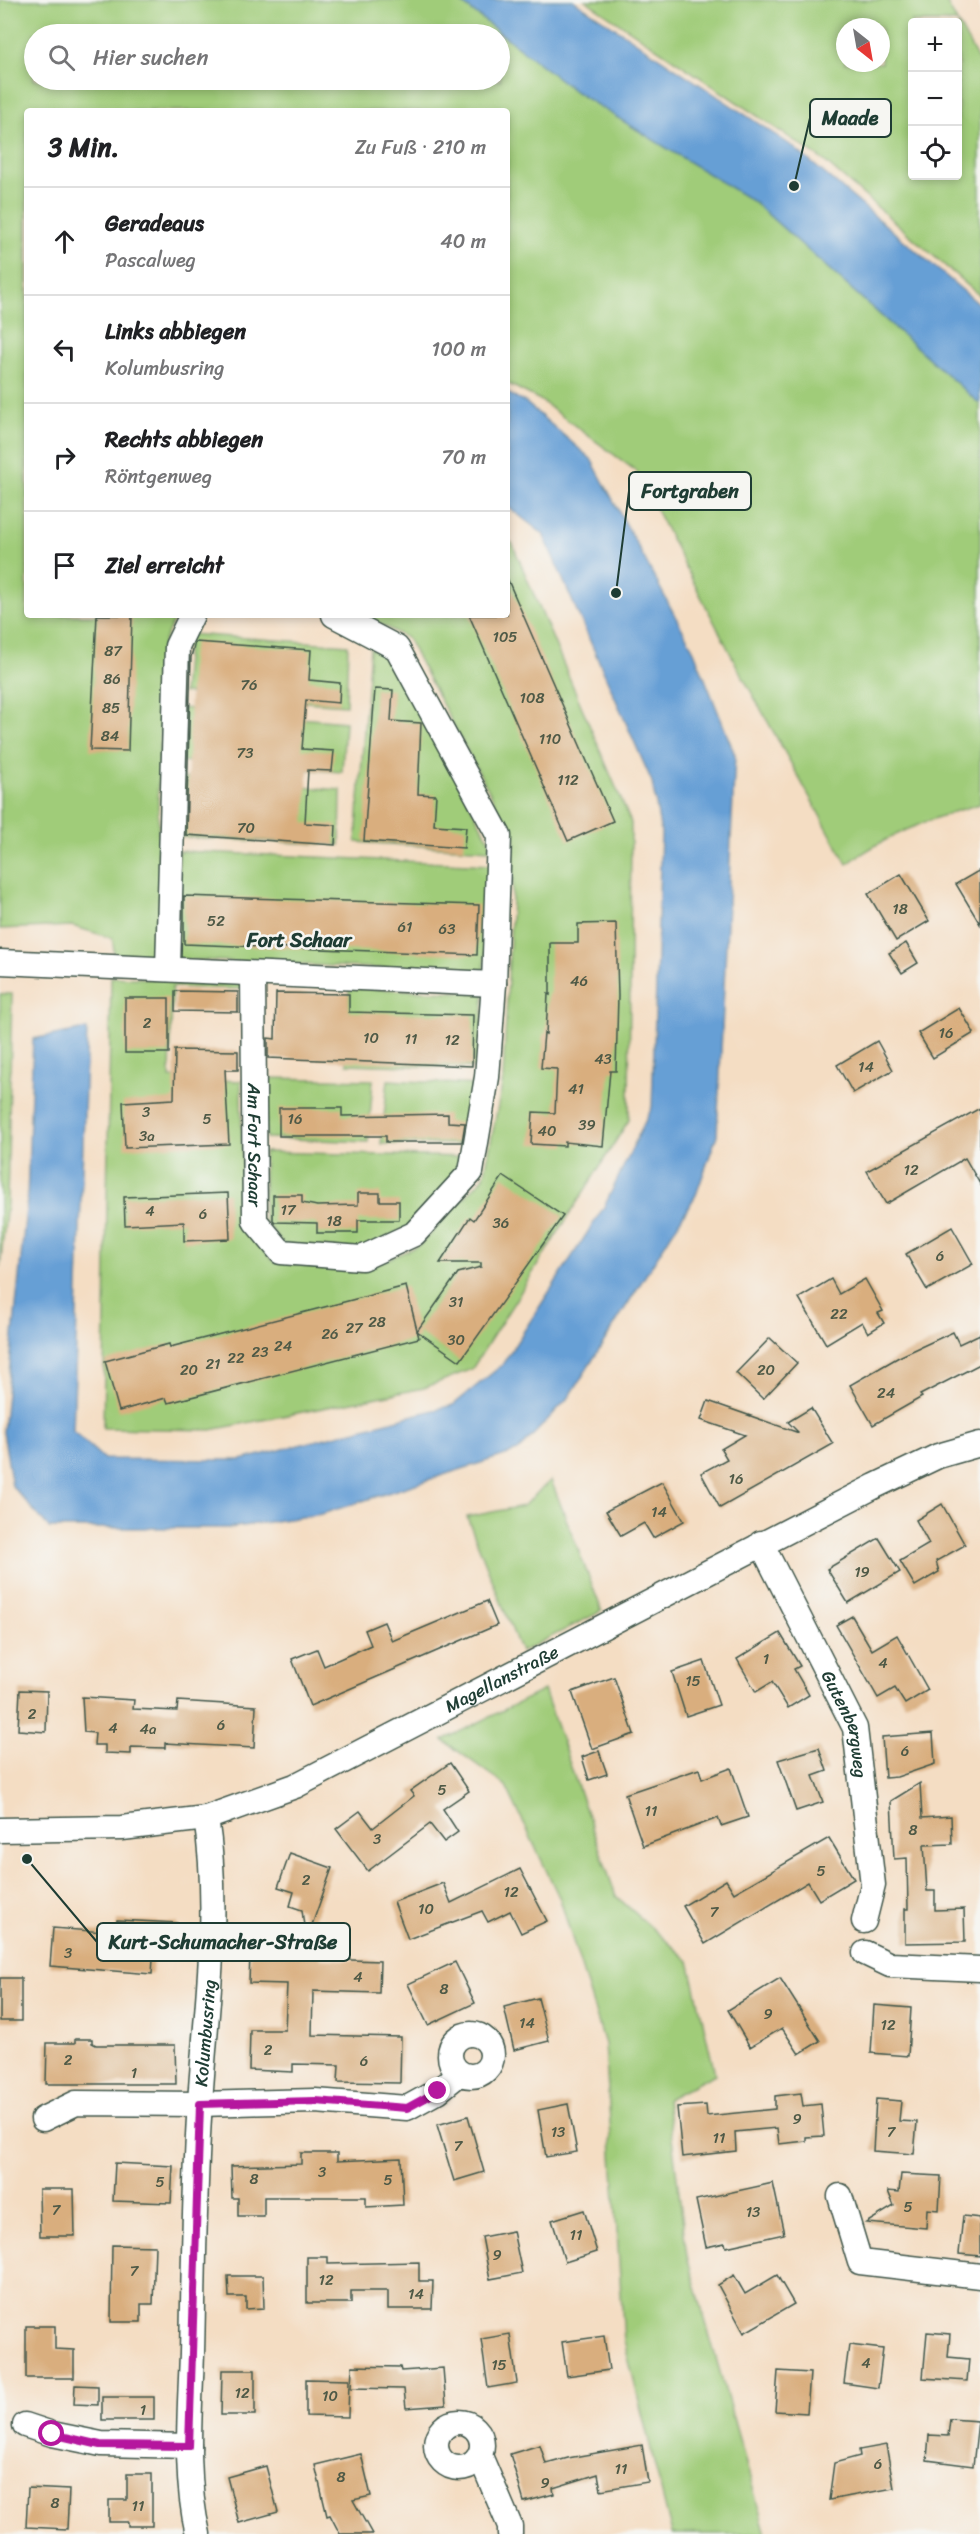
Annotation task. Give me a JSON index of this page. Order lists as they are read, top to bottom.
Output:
{
  "streets": {
    "street": [
      "Am Fort Schaar",
      "Magellanstraße",
      "Gutenbergweg",
      "Kolumbusring"
    ]
  },
  "crossings": [
    ["Magellanstraße", "Gutenbergweg"],
    ["Magellanstraße", "Kolumbusring"]
  ],
  "districts": ["Fort Schaar"],
  "places": ["Maade", "Fortgraben", "Kurt-Schumacher-Straße"],
  "house_numbers": [
    "105",
    "87",
    "86",
    "76",
    "108",
    "85",
    "84",
    "110",
    "73",
    "112",
    "70",
    "18",
    "52",
    "61",
    "63",
    "46",
    "2",
    "16",
    "10",
    "11",
    "12",
    "43",
    "14",
    "41",
    "3",
    "5",
    "16",
    "39",
    "40",
    "3a",
    "12",
    "17",
    "4",
    "6",
    "18",
    "36",
    "6",
    "31",
    "22",
    "28",
    "27",
    "26",
    "30",
    "24",
    "23",
    "22",
    "21",
    "20",
    "20",
    "24",
    "16",
    "14",
    "19",
    "1",
    "4",
    "15",
    "2",
    "6",
    "4",
    "4a",
    "6",
    "5",
    "11",
    "8",
    "3",
    "5",
    "2",
    "12",
    "10",
    "7",
    "3",
    "4",
    "8",
    "9",
    "14",
    "12",
    "2",
    "2",
    "6",
    "1",
    "9",
    "13",
    "7",
    "11",
    "7",
    "3",
    "8",
    "5",
    "5",
    "5",
    "7",
    "13",
    "11",
    "9",
    "7",
    "12",
    "14",
    "4",
    "15",
    "12",
    "10",
    "1",
    "6",
    "11",
    "8",
    "9",
    "8",
    "11"
  ],
  "north": "bottom right",
  "page": {
    "map_buttons": ["+", "−"],
    "search": "Hier suchen",
    "heading": ["3 Min.", "Zu Fuß · 210 m"],
    "list": [
      ["Geradeaus", "Pascalweg", "40 m"],
      ["Links abbiegen", "Kolumbusring", "100 m"],
      ["Rechts abbiegen", "Röntgenweg", "70 m"],
      "Ziel erreicht"
    ]
  }
}
